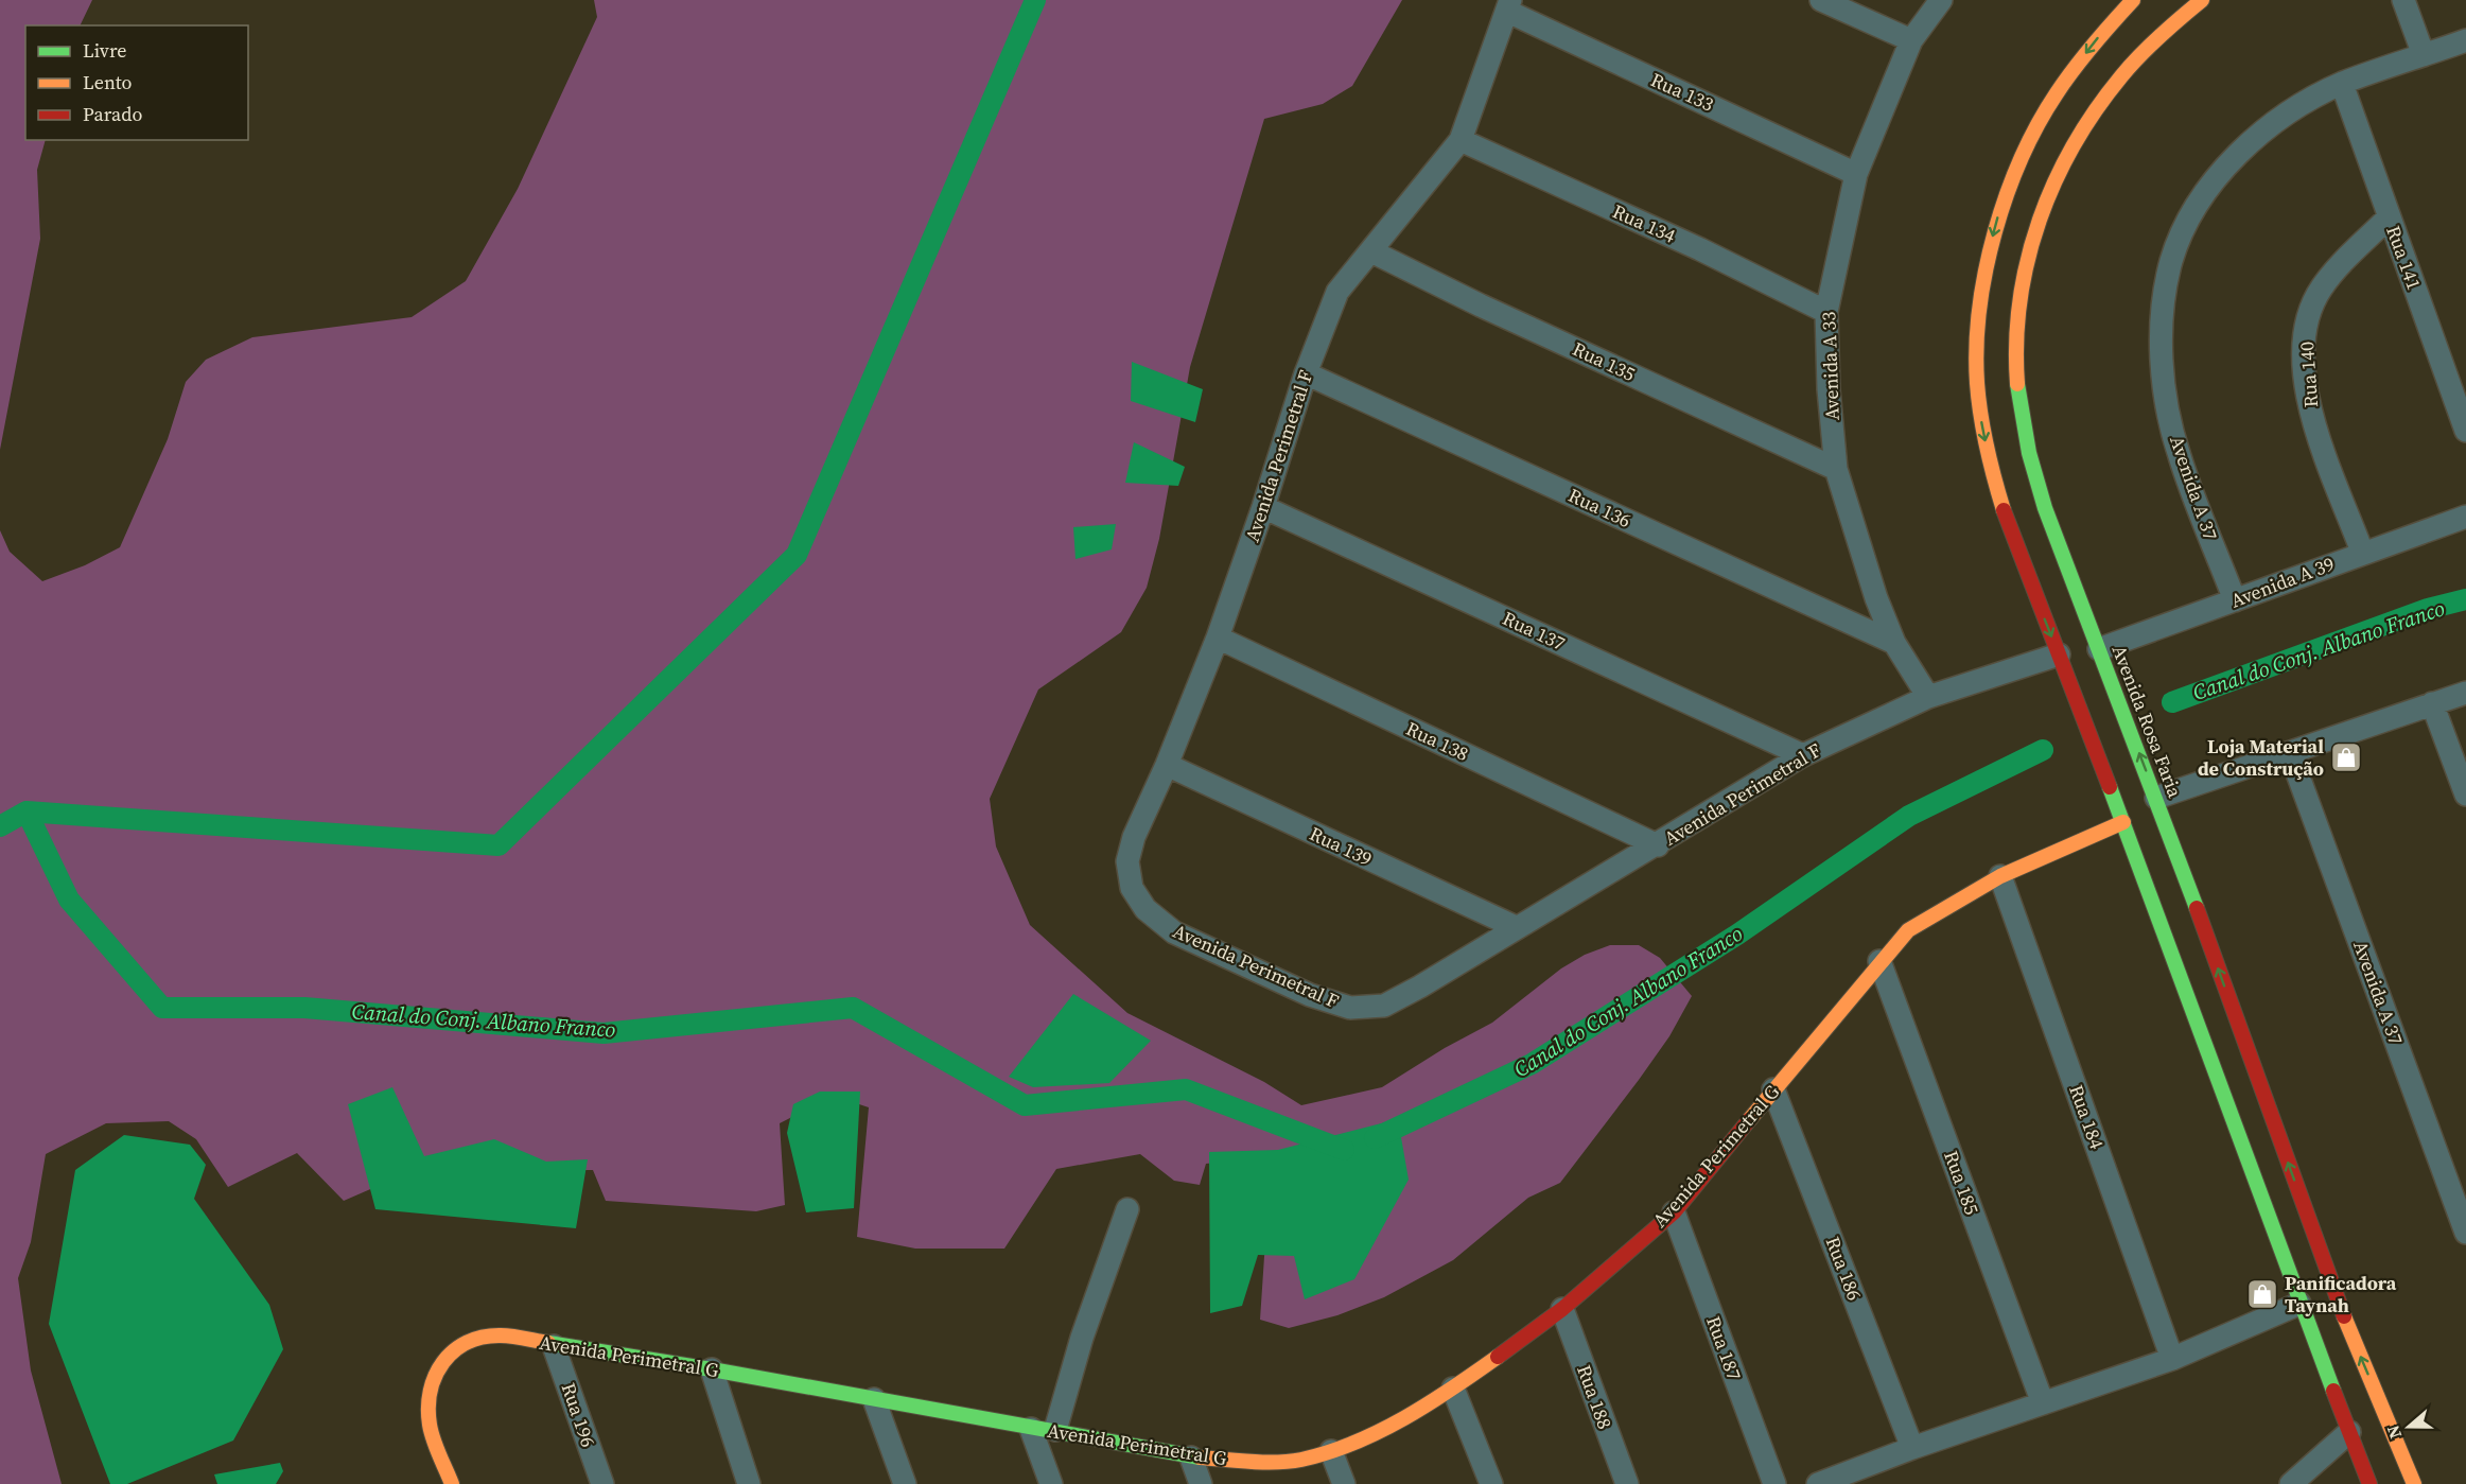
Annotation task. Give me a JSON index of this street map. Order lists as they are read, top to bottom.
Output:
{
  "streets": {
    "street": [
      "Rua 133",
      "Rua 134",
      "Rua 141",
      "Rua 135",
      "Avenida A 33",
      "Rua 140",
      "Avenida Perimetral F",
      "Avenida A 37",
      "Rua 136",
      "Avenida A 39",
      "Rua 137",
      "Avenida Rosa Faria",
      "Rua 138",
      "Rua 139",
      "Rua 184",
      "Avenida Perimetral G",
      "Rua 185",
      "Rua 186",
      "Rua 187",
      "Rua 188",
      "Rua 196"
    ]
  },
  "crossings": [
    ["Rua 133", "Avenida A 33"],
    ["Rua 133", "Avenida Perimetral F"],
    ["Rua 134", "Avenida A 33"],
    ["Rua 134", "Avenida Perimetral F"],
    ["Rua 141", "Rua 140"],
    ["Rua 141", "Avenida A 37"],
    ["Rua 135", "Avenida A 33"],
    ["Rua 135", "Avenida Perimetral F"],
    ["Avenida A 33", "Avenida Perimetral F"],
    ["Avenida A 33", "Rua 136"],
    ["Rua 140", "Avenida A 39"],
    ["Avenida Perimetral F", "Rua 136"],
    ["Avenida Perimetral F", "Rua 137"],
    ["Avenida Perimetral F", "Rua 138"],
    ["Avenida Perimetral F", "Rua 139"],
    ["Avenida A 37", "Avenida A 39"],
    ["Avenida A 39", "Avenida Rosa Faria"],
    ["Rua 184", "Avenida Perimetral G"],
    ["Avenida Perimetral G", "Rua 185"],
    ["Avenida Perimetral G", "Rua 186"],
    ["Avenida Perimetral G", "Rua 187"],
    ["Avenida Perimetral G", "Rua 188"],
    ["Avenida Perimetral G", "Rua 196"]
  ],
  "water": ["Canal do Conj. Albano Franco"],
  "places": {
    "shop": ["Loja Material de Construção", "Panificadora Taynah"]
  },
  "legend": ["Livre", "Lento", "Parado"],
  "north": "left"
}
